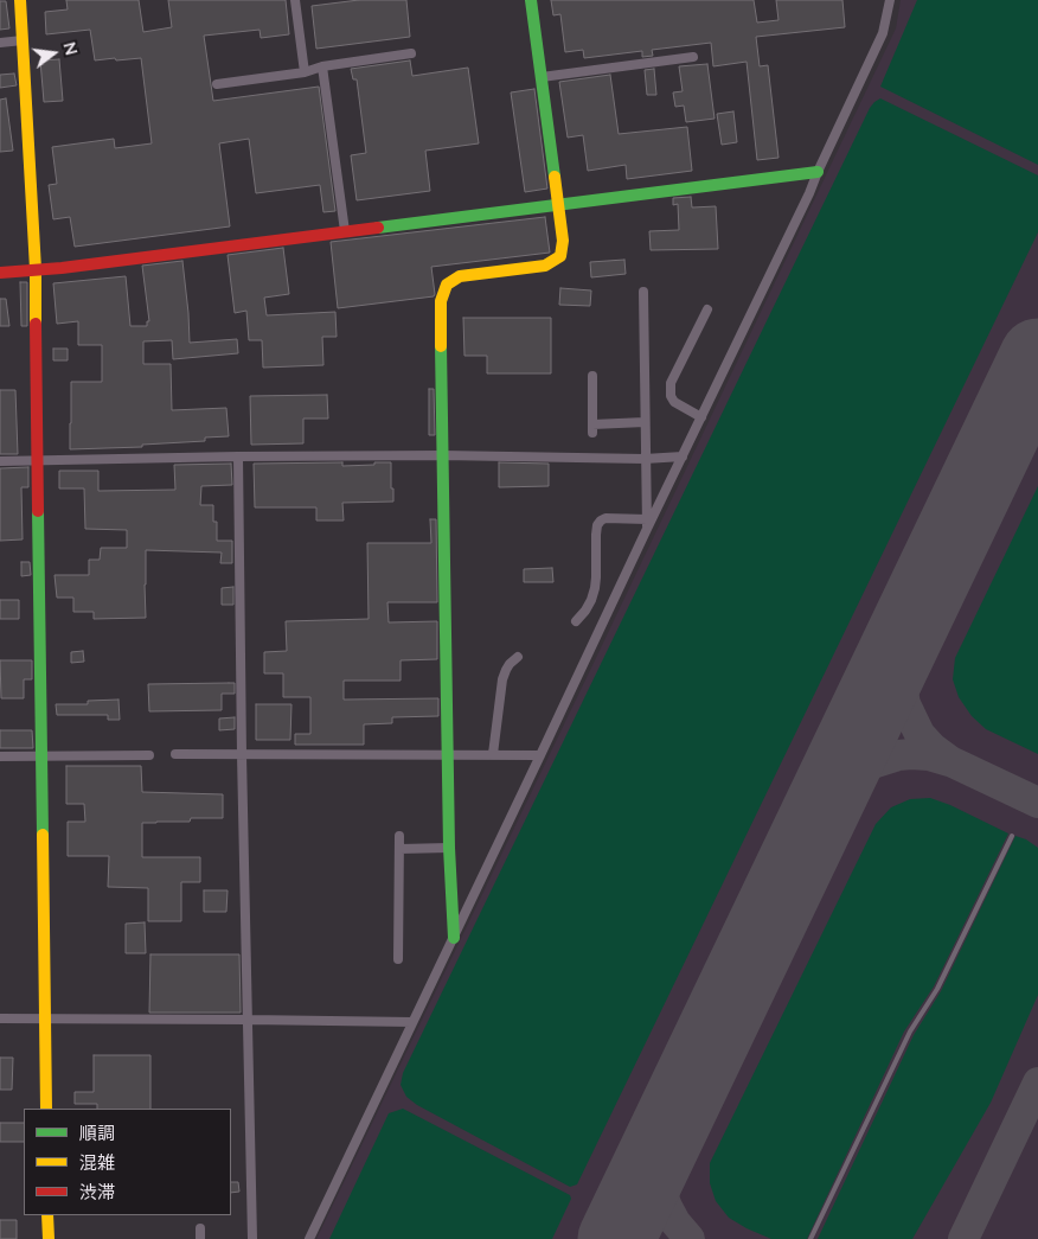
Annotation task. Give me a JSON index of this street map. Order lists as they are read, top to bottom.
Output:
{
  "legend": ["順調", "混雑", "渋滞"],
  "north": "right"
}
